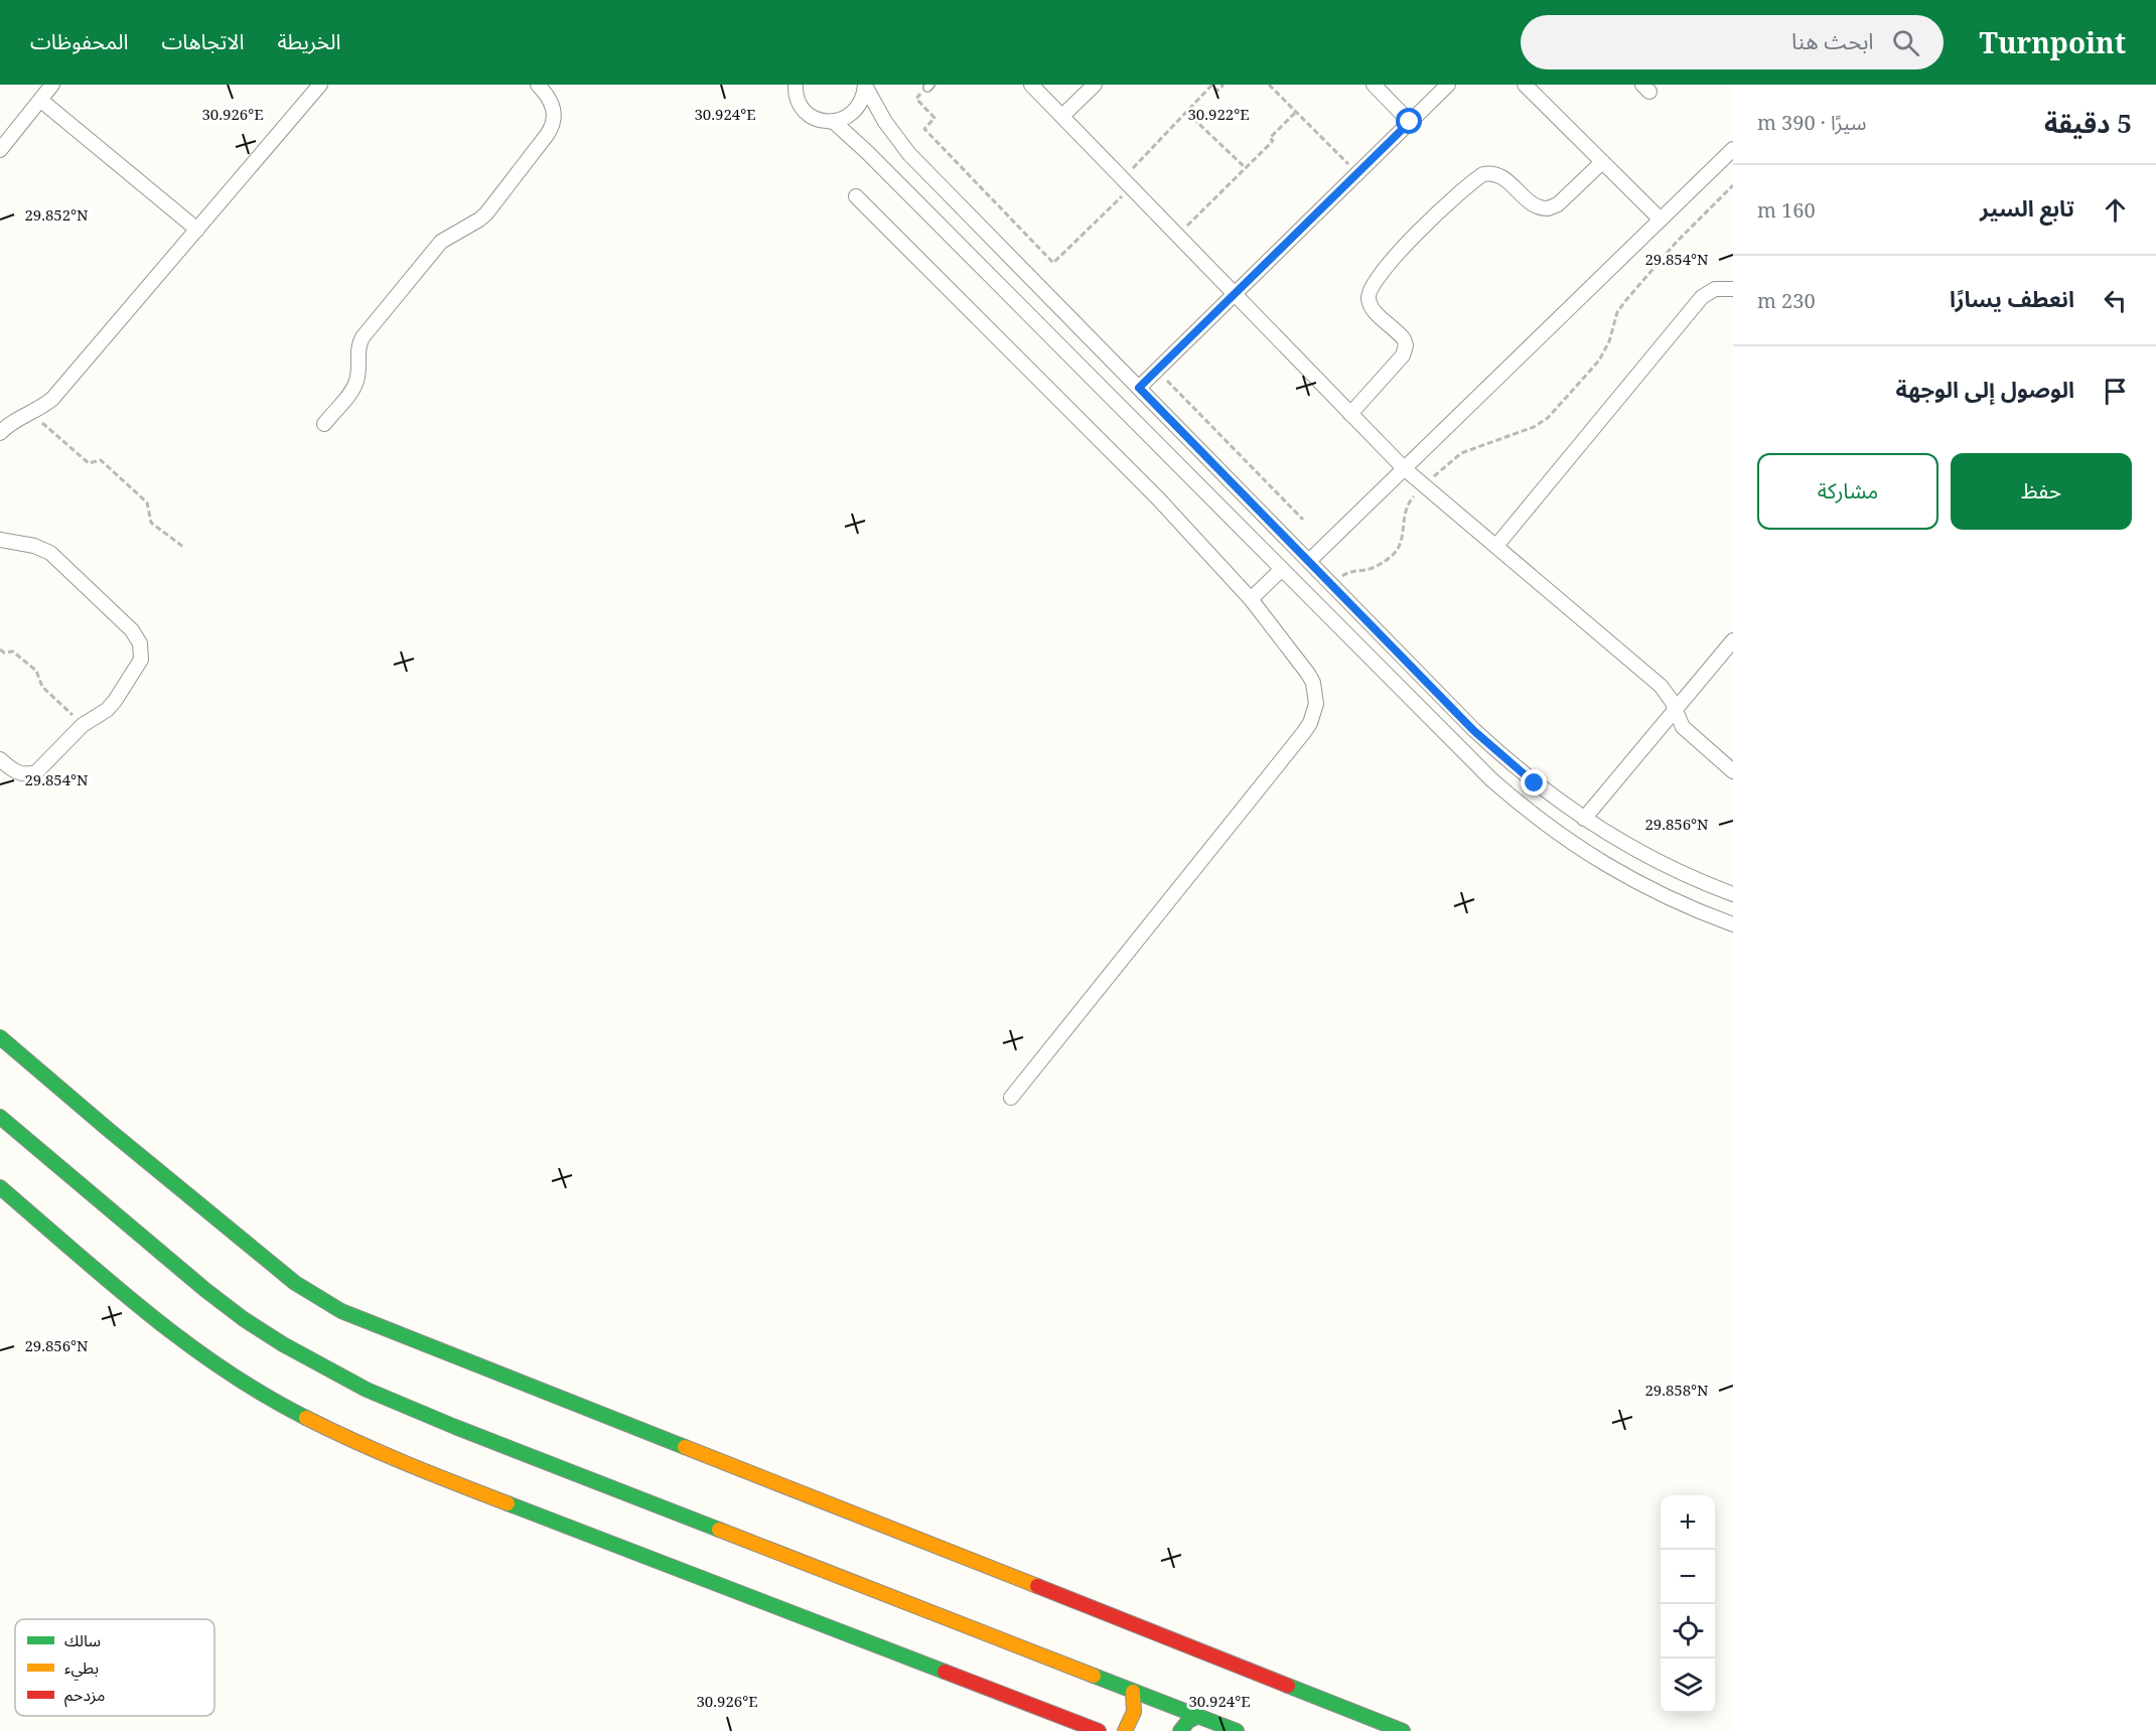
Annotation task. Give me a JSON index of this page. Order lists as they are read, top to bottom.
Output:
{
  "legend": ["سالك", "بطيء", "مزدحم"],
  "page": {
    "header": "Turnpoint",
    "search": "ابحث هنا",
    "nav": ["الخريطة", "الاتجاهات", "المحفوظات"],
    "heading": ["5 دقيقة", "سيرًا · 390 m"],
    "list": [
      ["تابع السير", "160 m"],
      ["انعطف يسارًا", "230 m"],
      "الوصول إلى الوجهة"
    ],
    "buttons": ["حفظ", "مشاركة"],
    "map_buttons": ["+", "−"]
  },
  "coordinates": [
    "30.926°E",
    "30.924°E",
    "30.922°E",
    "29.852°N",
    "29.854°N",
    "29.856°N",
    "29.858°N"
  ]
}
